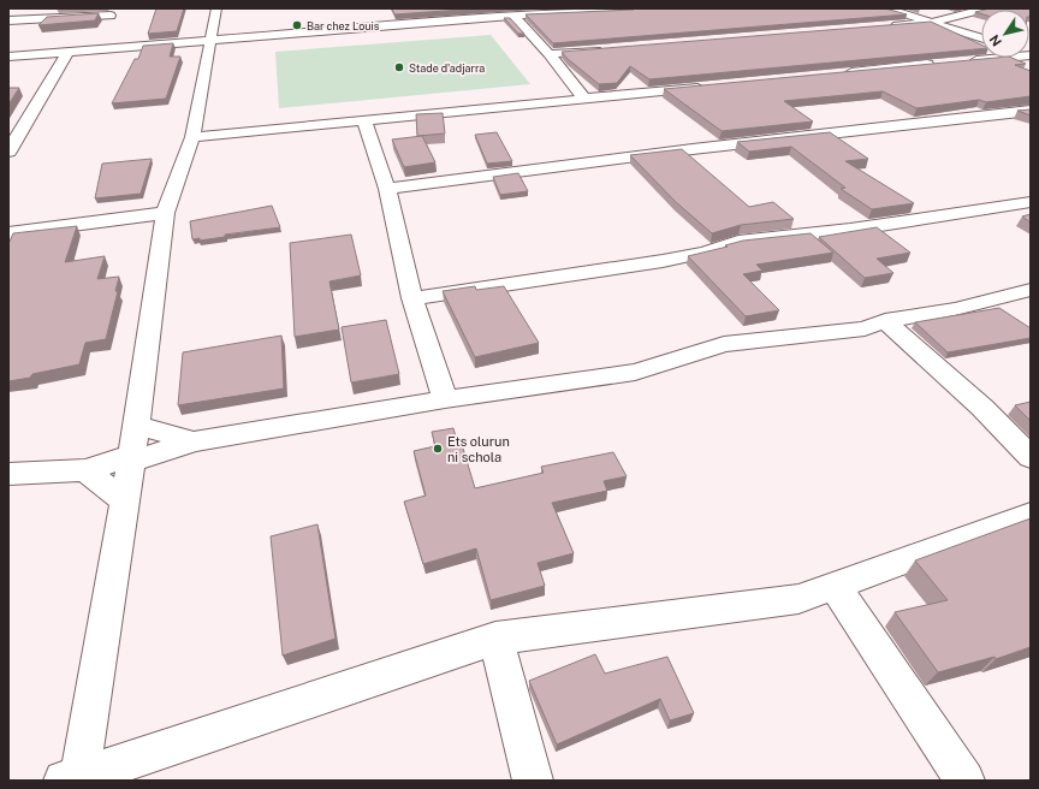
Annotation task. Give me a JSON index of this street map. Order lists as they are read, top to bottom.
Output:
{
  "places": ["Bar chez Louis", "Stade d'adjarra", "Ets olurun ni schola"],
  "north": "bottom left"
}
